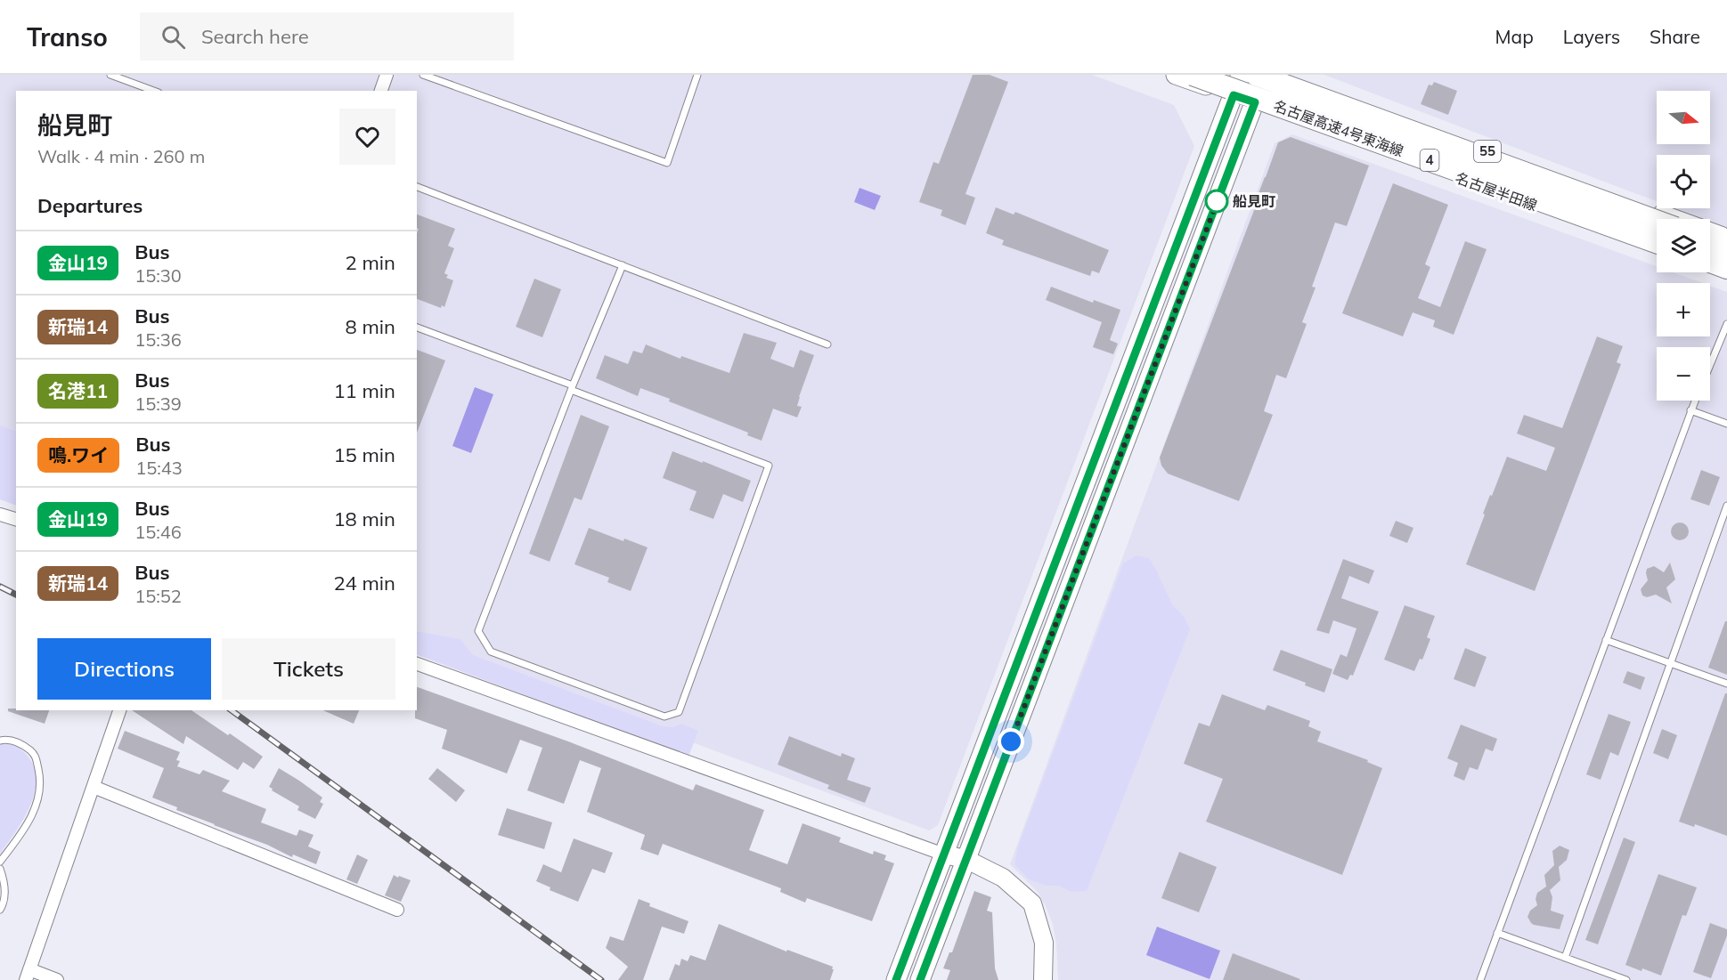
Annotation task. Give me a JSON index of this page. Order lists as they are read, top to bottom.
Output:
{
  "streets": {
    "highway": ["名古屋高速4号東海線", "4"],
    "main road": ["55", "名古屋半田線"]
  },
  "crossings": [
    ["名古屋高速4号東海線", "名古屋半田線"]
  ],
  "places": ["船見町"],
  "lines": ["bus line 金山19"],
  "north": "right",
  "page": {
    "header": "Transo",
    "search": "Search here",
    "nav": ["Map", "Layers", "Share"],
    "map_buttons": ["+", "−"],
    "heading": [
      ["船見町", "Walk · 4 min · 260 m"],
      "Departures"
    ],
    "list": [
      {
        "mark": "金山19",
        "name": "Bus",
        "note": "15:30",
        "value": "2 min"
      },
      {
        "mark": "新瑞14",
        "name": "Bus",
        "note": "15:36",
        "value": "8 min"
      },
      {
        "mark": "名港11",
        "name": "Bus",
        "note": "15:39",
        "value": "11 min"
      },
      {
        "mark": "鳴.ワイ",
        "name": "Bus",
        "note": "15:43",
        "value": "15 min"
      },
      {
        "mark": "金山19",
        "name": "Bus",
        "note": "15:46",
        "value": "18 min"
      },
      {
        "mark": "新瑞14",
        "name": "Bus",
        "note": "15:52",
        "value": "24 min"
      }
    ],
    "buttons": ["Directions", "Tickets"]
  }
}
